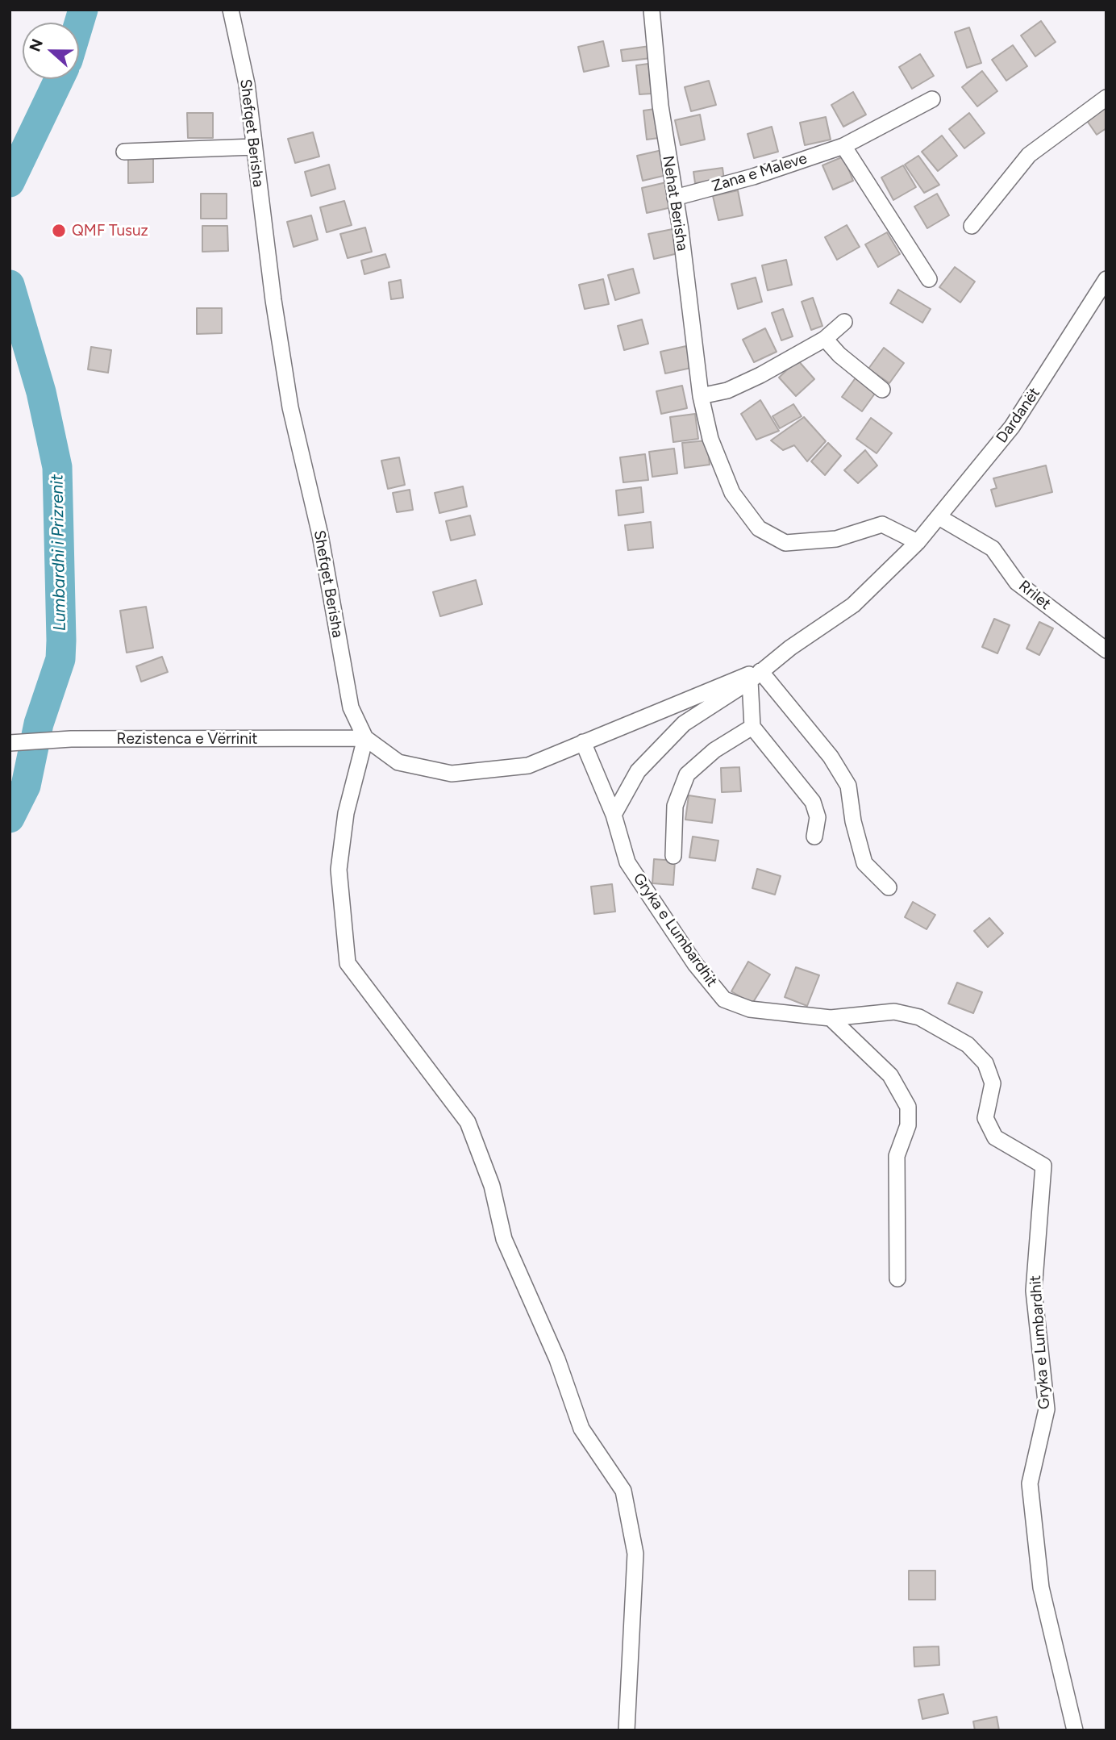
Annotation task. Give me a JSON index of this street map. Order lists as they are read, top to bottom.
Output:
{
  "streets": {
    "street": [
      "Shefqet Berisha",
      "Zana e Maleve",
      "Nehat Berisha",
      "Dardanët",
      "Rrilet",
      "Rezistenca e Vërrinit",
      "Gryka e Lumbardhit"
    ]
  },
  "crossings": [
    ["Shefqet Berisha", "Rezistenca e Vërrinit"],
    ["Shefqet Berisha", "Gryka e Lumbardhit"],
    ["Zana e Maleve", "Nehat Berisha"],
    ["Nehat Berisha", "Dardanët"],
    ["Dardanët", "Rrilet"]
  ],
  "water": ["Lumbardhi i Prizrenit"],
  "places": ["QMF Tusuz"],
  "north": "left"
}
